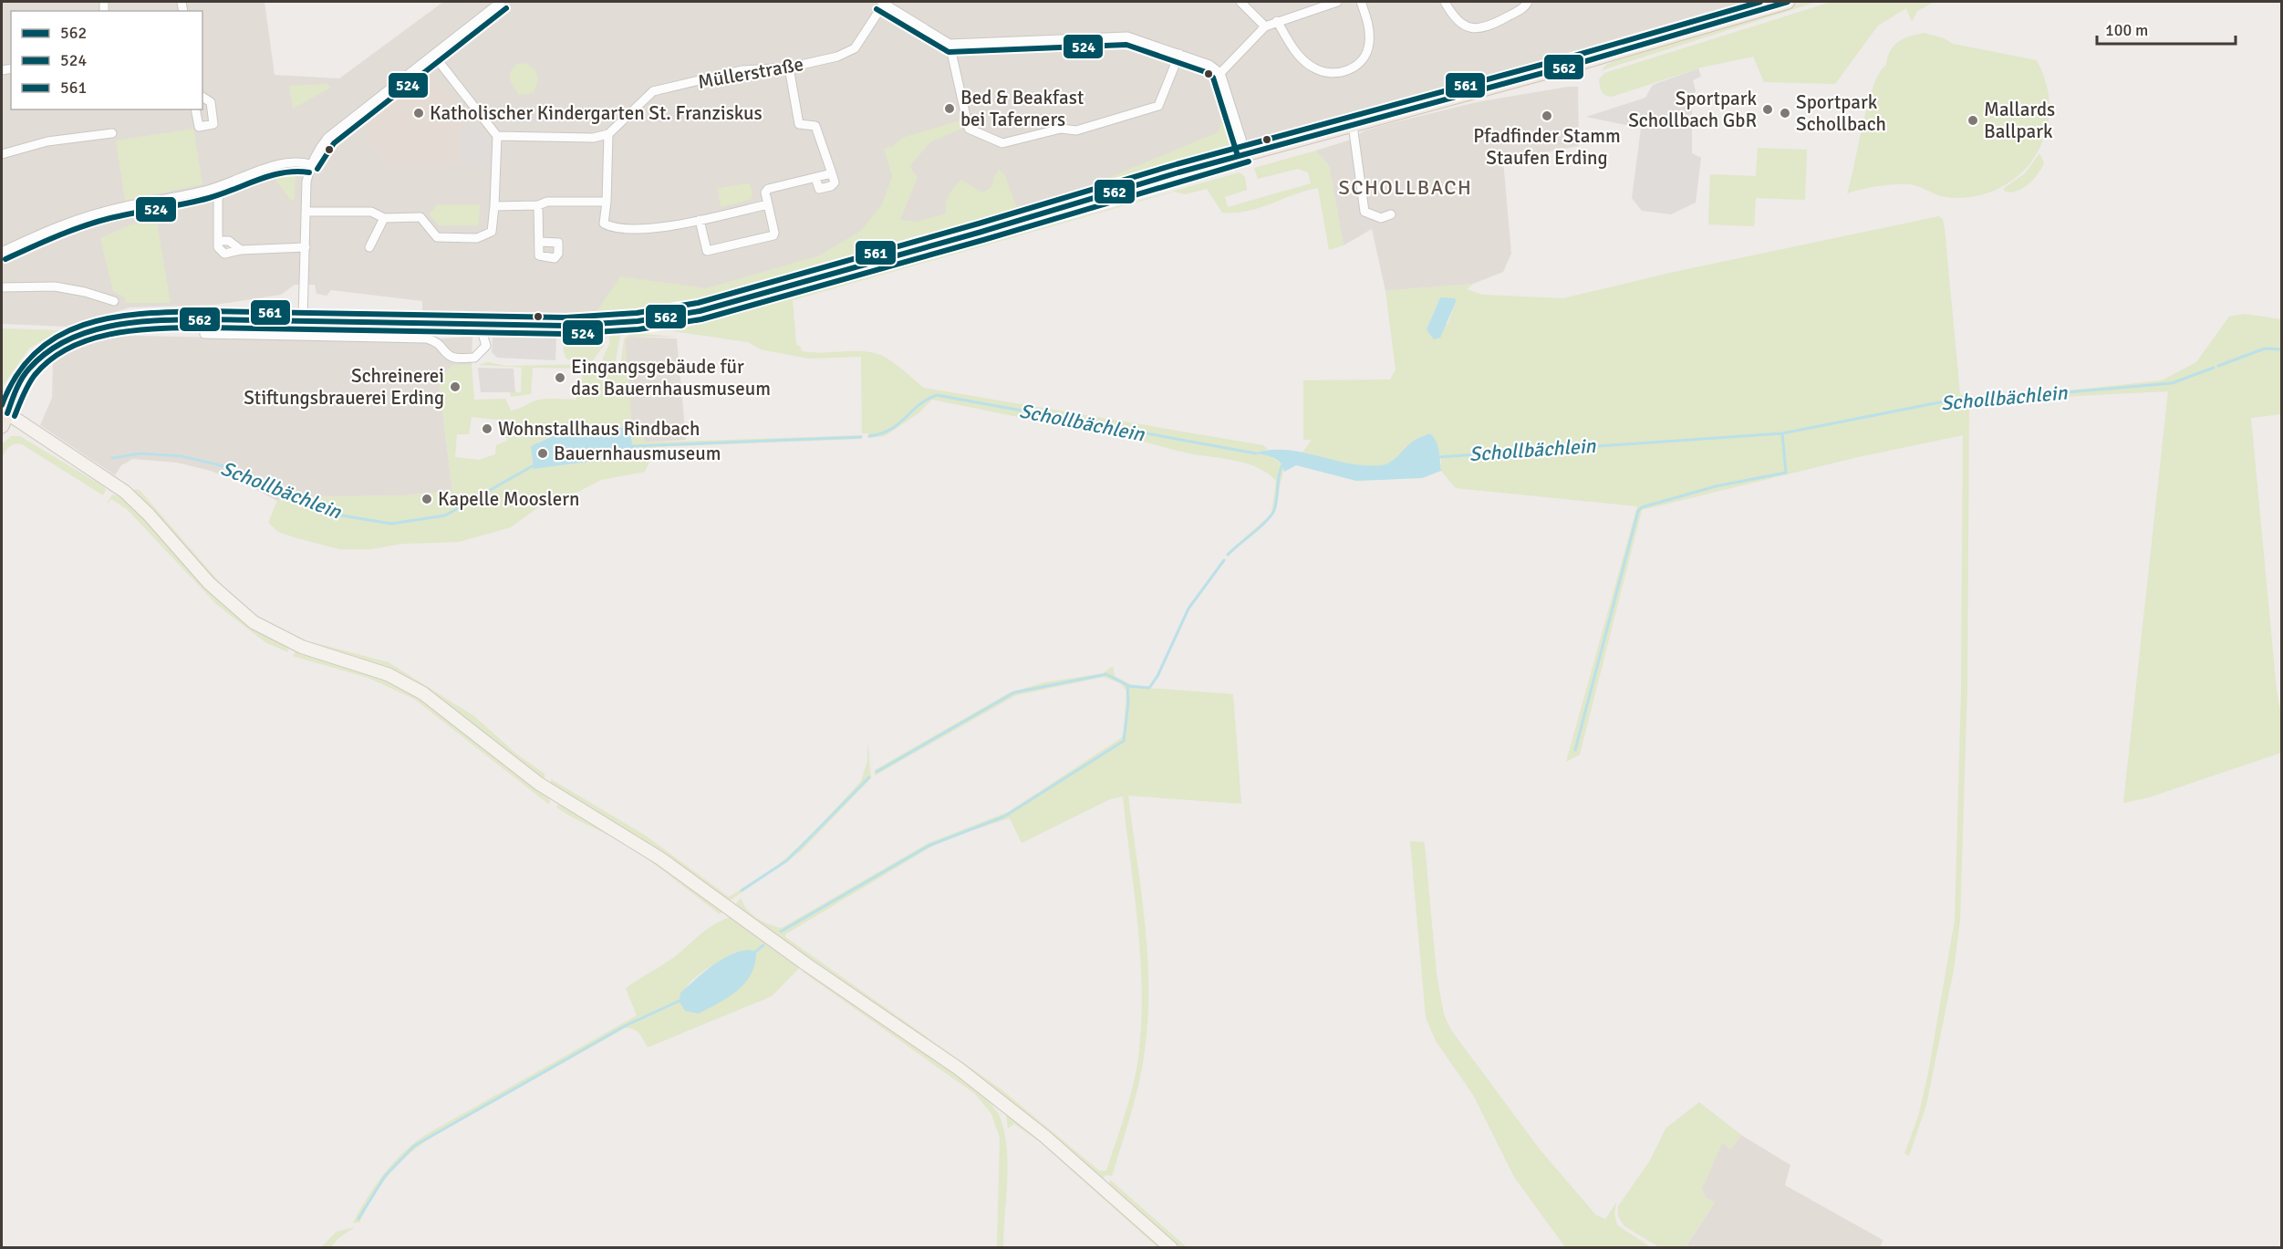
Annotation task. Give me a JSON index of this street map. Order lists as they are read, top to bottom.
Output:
{
  "streets": {
    "street": ["Müllerstraße"]
  },
  "districts": ["SCHOLLBACH"],
  "water": ["Schollbächlein"],
  "places": [
    "Bed & Beakfast bei Taferners",
    "Sportpark Schollbach GbR",
    "Katholischer Kindergarten St. Franziskus",
    "Sportpark Schollbach",
    "Pfadfinder Stamm Staufen Erding",
    "Mallards Ballpark",
    "Eingangsgebäude für das Bauernhausmuseum",
    "Schreinerei Stiftungsbrauerei Erding",
    "Wohnstallhaus Rindbach",
    "Bauernhausmuseum",
    "Kapelle Mooslern"
  ],
  "lines": ["transit line 562", "transit line 561", "transit line 524"],
  "legend": ["562", "524", "561"],
  "scale_bar": "100 m"
}
